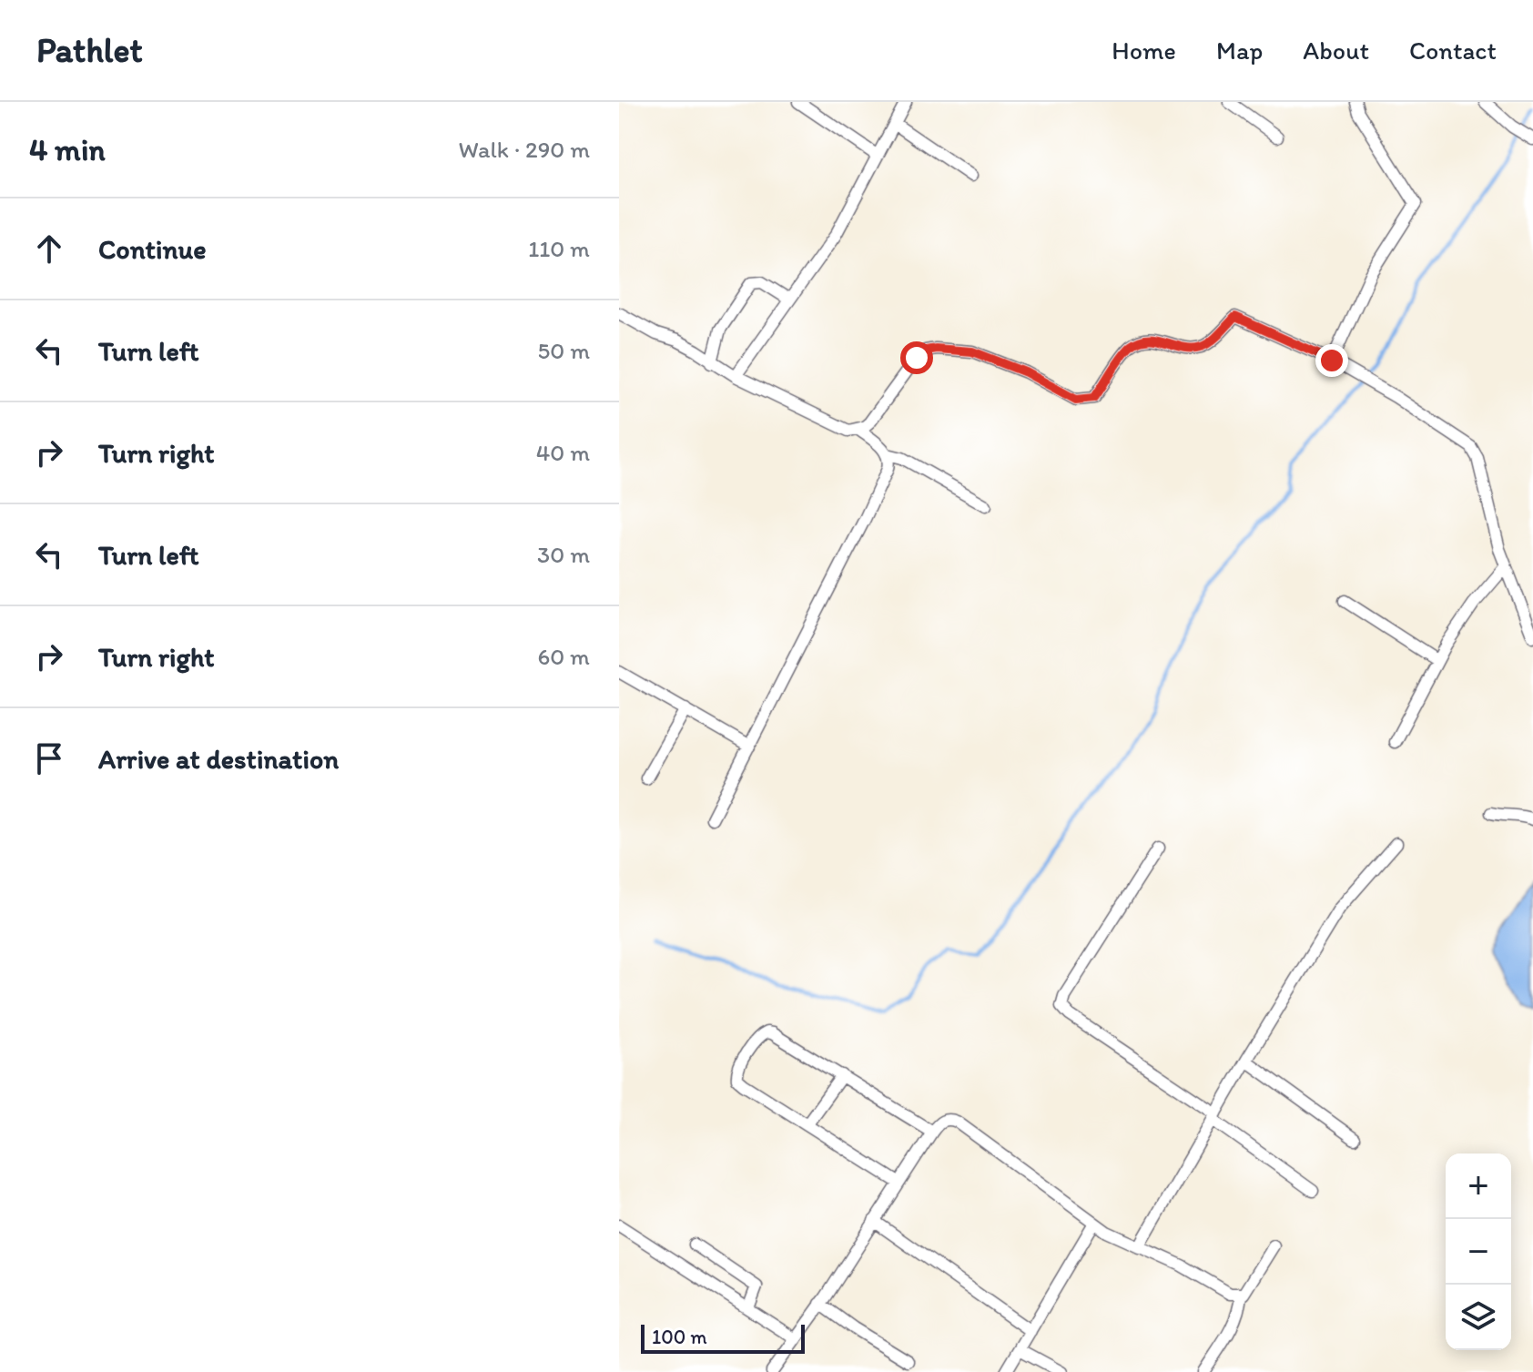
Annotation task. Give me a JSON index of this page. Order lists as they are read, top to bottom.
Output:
{
  "scale_bar": "100 m",
  "page": {
    "header": "Pathlet",
    "nav": [
      "Home",
      "Map",
      "About",
      "Contact"
    ],
    "heading": ["4 min", "Walk · 290 m"],
    "list": [
      ["Continue", "110 m"],
      ["Turn left", "50 m"],
      ["Turn right", "40 m"],
      ["Turn left", "30 m"],
      ["Turn right", "60 m"],
      "Arrive at destination"
    ],
    "map_buttons": ["+", "−"],
    "scale": "100 m"
  }
}
